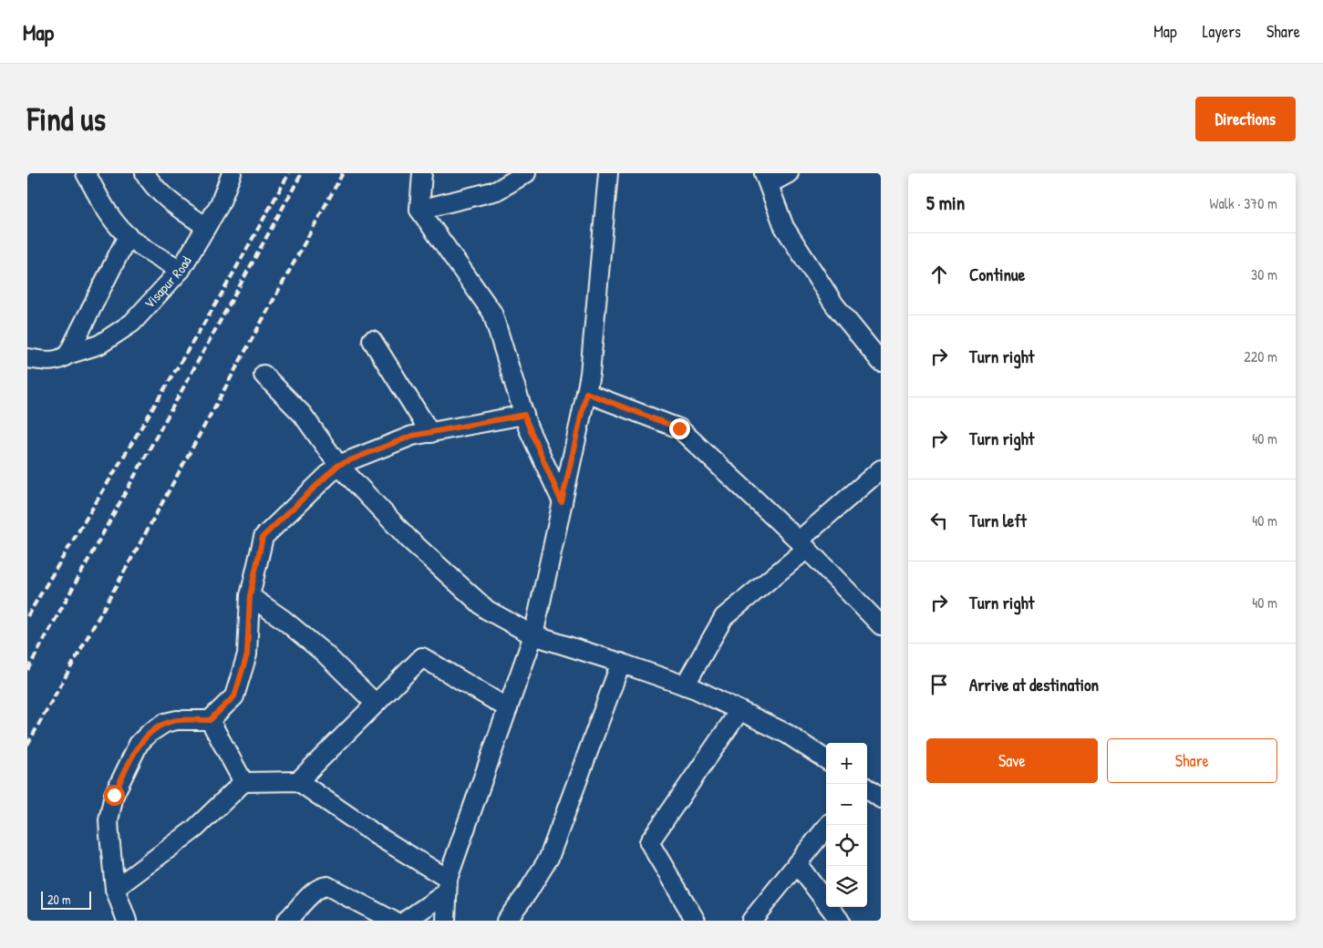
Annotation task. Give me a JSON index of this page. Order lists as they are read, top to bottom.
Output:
{
  "streets": {
    "street": ["Visapur Road"]
  },
  "scale_bar": "20 m",
  "page": {
    "header": "Map",
    "nav": ["Map", "Layers", "Share"],
    "buttons": [
      "Directions",
      ["Save", "Share"]
    ],
    "title": "Find us",
    "heading": ["5 min", "Walk · 370 m"],
    "list": [
      ["Continue", "30 m"],
      ["Turn right", "220 m"],
      ["Turn right", "40 m"],
      ["Turn left", "40 m"],
      ["Turn right", "40 m"],
      "Arrive at destination"
    ],
    "map_buttons": ["+", "−"],
    "scale": "20 m"
  }
}
